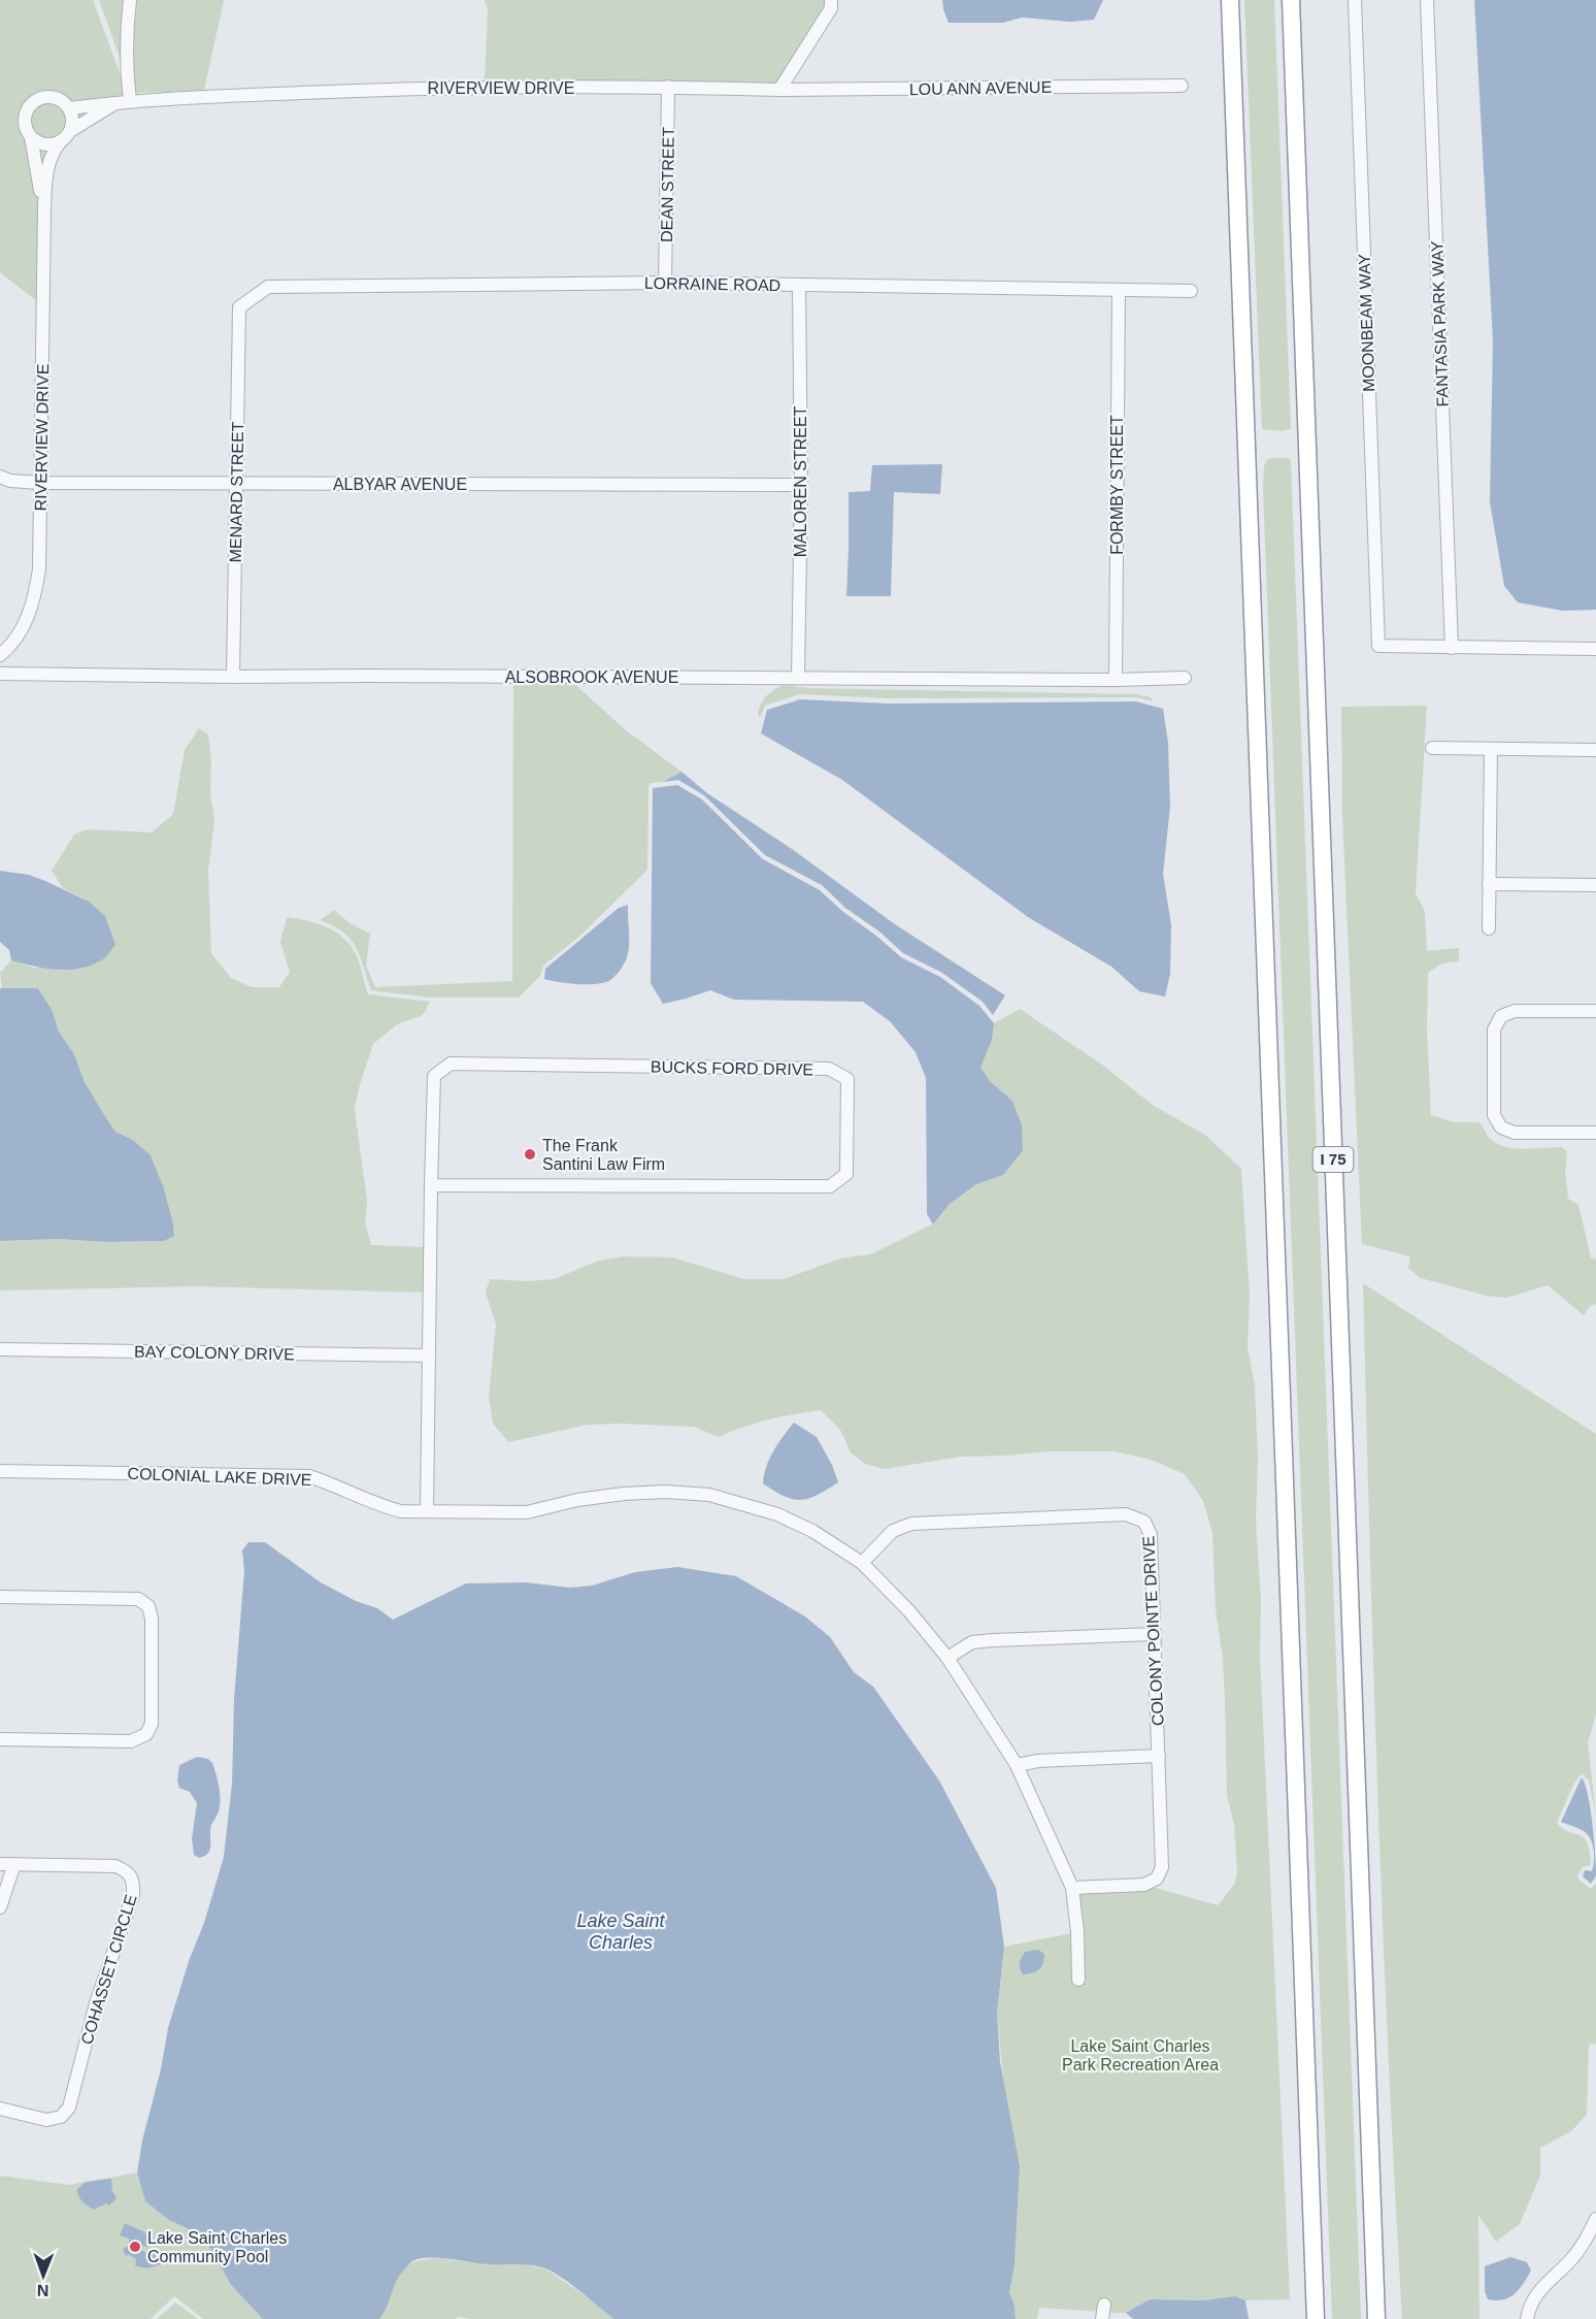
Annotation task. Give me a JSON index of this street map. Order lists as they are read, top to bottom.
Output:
{
  "streets": {
    "highway": ["I 75"],
    "street": [
      "RIVERVIEW DRIVE",
      "LOU ANN AVENUE",
      "DEAN STREET",
      "LORRAINE ROAD",
      "MOONBEAM WAY",
      "FANTASIA PARK WAY",
      "MALOREN STREET",
      "ALBYAR AVENUE",
      "FORMBY STREET",
      "MENARD STREET",
      "ALSOBROOK AVENUE",
      "BUCKS FORD DRIVE",
      "BAY COLONY DRIVE",
      "COLONIAL LAKE DRIVE",
      "COLONY POINTE DRIVE",
      "COHASSET CIRCLE"
    ]
  },
  "crossings": [
    ["RIVERVIEW DRIVE", "LOU ANN AVENUE"],
    ["RIVERVIEW DRIVE", "DEAN STREET"],
    ["RIVERVIEW DRIVE", "ALBYAR AVENUE"],
    ["DEAN STREET", "LORRAINE ROAD"],
    ["LORRAINE ROAD", "MALOREN STREET"],
    ["LORRAINE ROAD", "FORMBY STREET"],
    ["LORRAINE ROAD", "MENARD STREET"],
    ["MOONBEAM WAY", "FANTASIA PARK WAY"],
    ["MALOREN STREET", "ALBYAR AVENUE"],
    ["MALOREN STREET", "ALSOBROOK AVENUE"],
    ["ALBYAR AVENUE", "MENARD STREET"],
    ["FORMBY STREET", "ALSOBROOK AVENUE"],
    ["MENARD STREET", "ALSOBROOK AVENUE"],
    ["BUCKS FORD DRIVE", "BAY COLONY DRIVE"],
    ["BUCKS FORD DRIVE", "COLONIAL LAKE DRIVE"],
    ["COLONIAL LAKE DRIVE", "COLONY POINTE DRIVE"]
  ],
  "water": ["Lake Saint Charles"],
  "parks": ["Lake Saint Charles Park Recreation Area"],
  "places": ["The Frank Santini Law Firm", "Lake Saint Charles Community Pool"],
  "north": "bottom"
}
